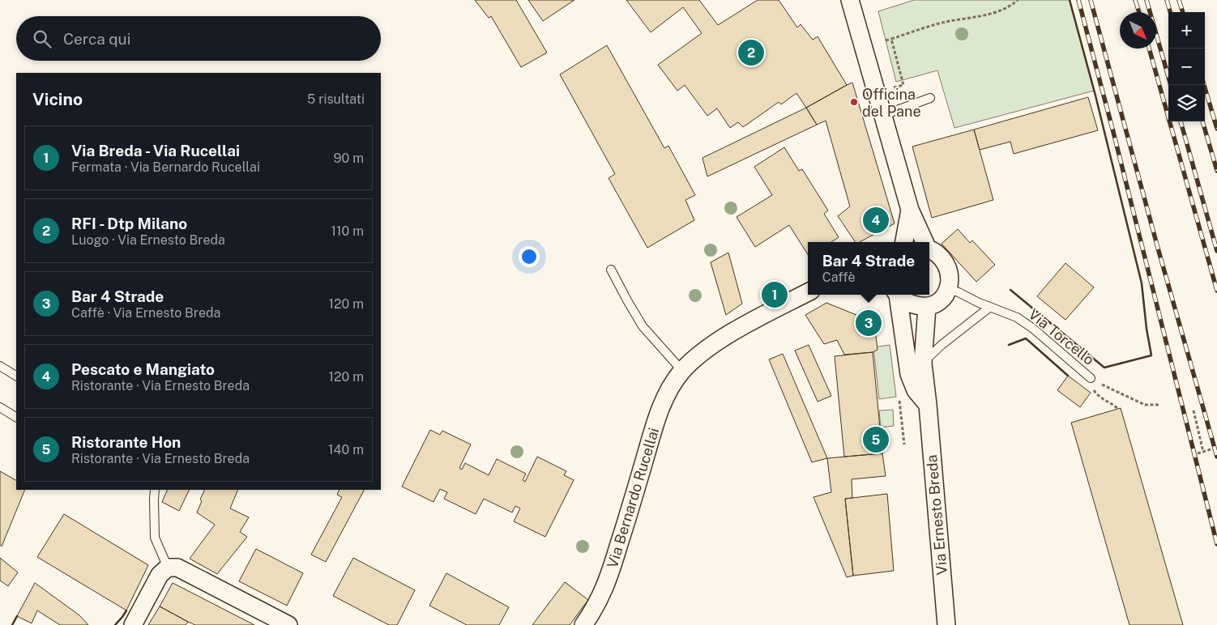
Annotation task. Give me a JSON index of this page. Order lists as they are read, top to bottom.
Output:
{
  "streets": {
    "street": ["Via Bernardo Rucellai", "Via Ernesto Breda"],
    "lane": ["Via Torcello"]
  },
  "places": ["Officina del Pane"],
  "north": "bottom right",
  "page": {
    "map_buttons": ["+", "−"],
    "search": "Cerca qui",
    "pins": [
      "2",
      "4",
      "1",
      "3",
      "5"
    ],
    "heading": ["Vicino", "5 risultati"],
    "list": [
      {
        "mark": "1",
        "name": "Via Breda - Via Rucellai",
        "note": "Fermata · Via Bernardo Rucellai",
        "value": "90 m"
      },
      {
        "mark": "2",
        "name": "RFI - Dtp Milano",
        "note": "Luogo · Via Ernesto Breda",
        "value": "110 m"
      },
      {
        "mark": "3",
        "name": "Bar 4 Strade",
        "note": "Caffè · Via Ernesto Breda",
        "value": "120 m"
      },
      {
        "mark": "4",
        "name": "Pescato e Mangiato",
        "note": "Ristorante · Via Ernesto Breda",
        "value": "120 m"
      },
      {
        "mark": "5",
        "name": "Ristorante Hon",
        "note": "Ristorante · Via Ernesto Breda",
        "value": "140 m"
      }
    ],
    "popup": ["Bar 4 Strade", "Caffè"]
  }
}
